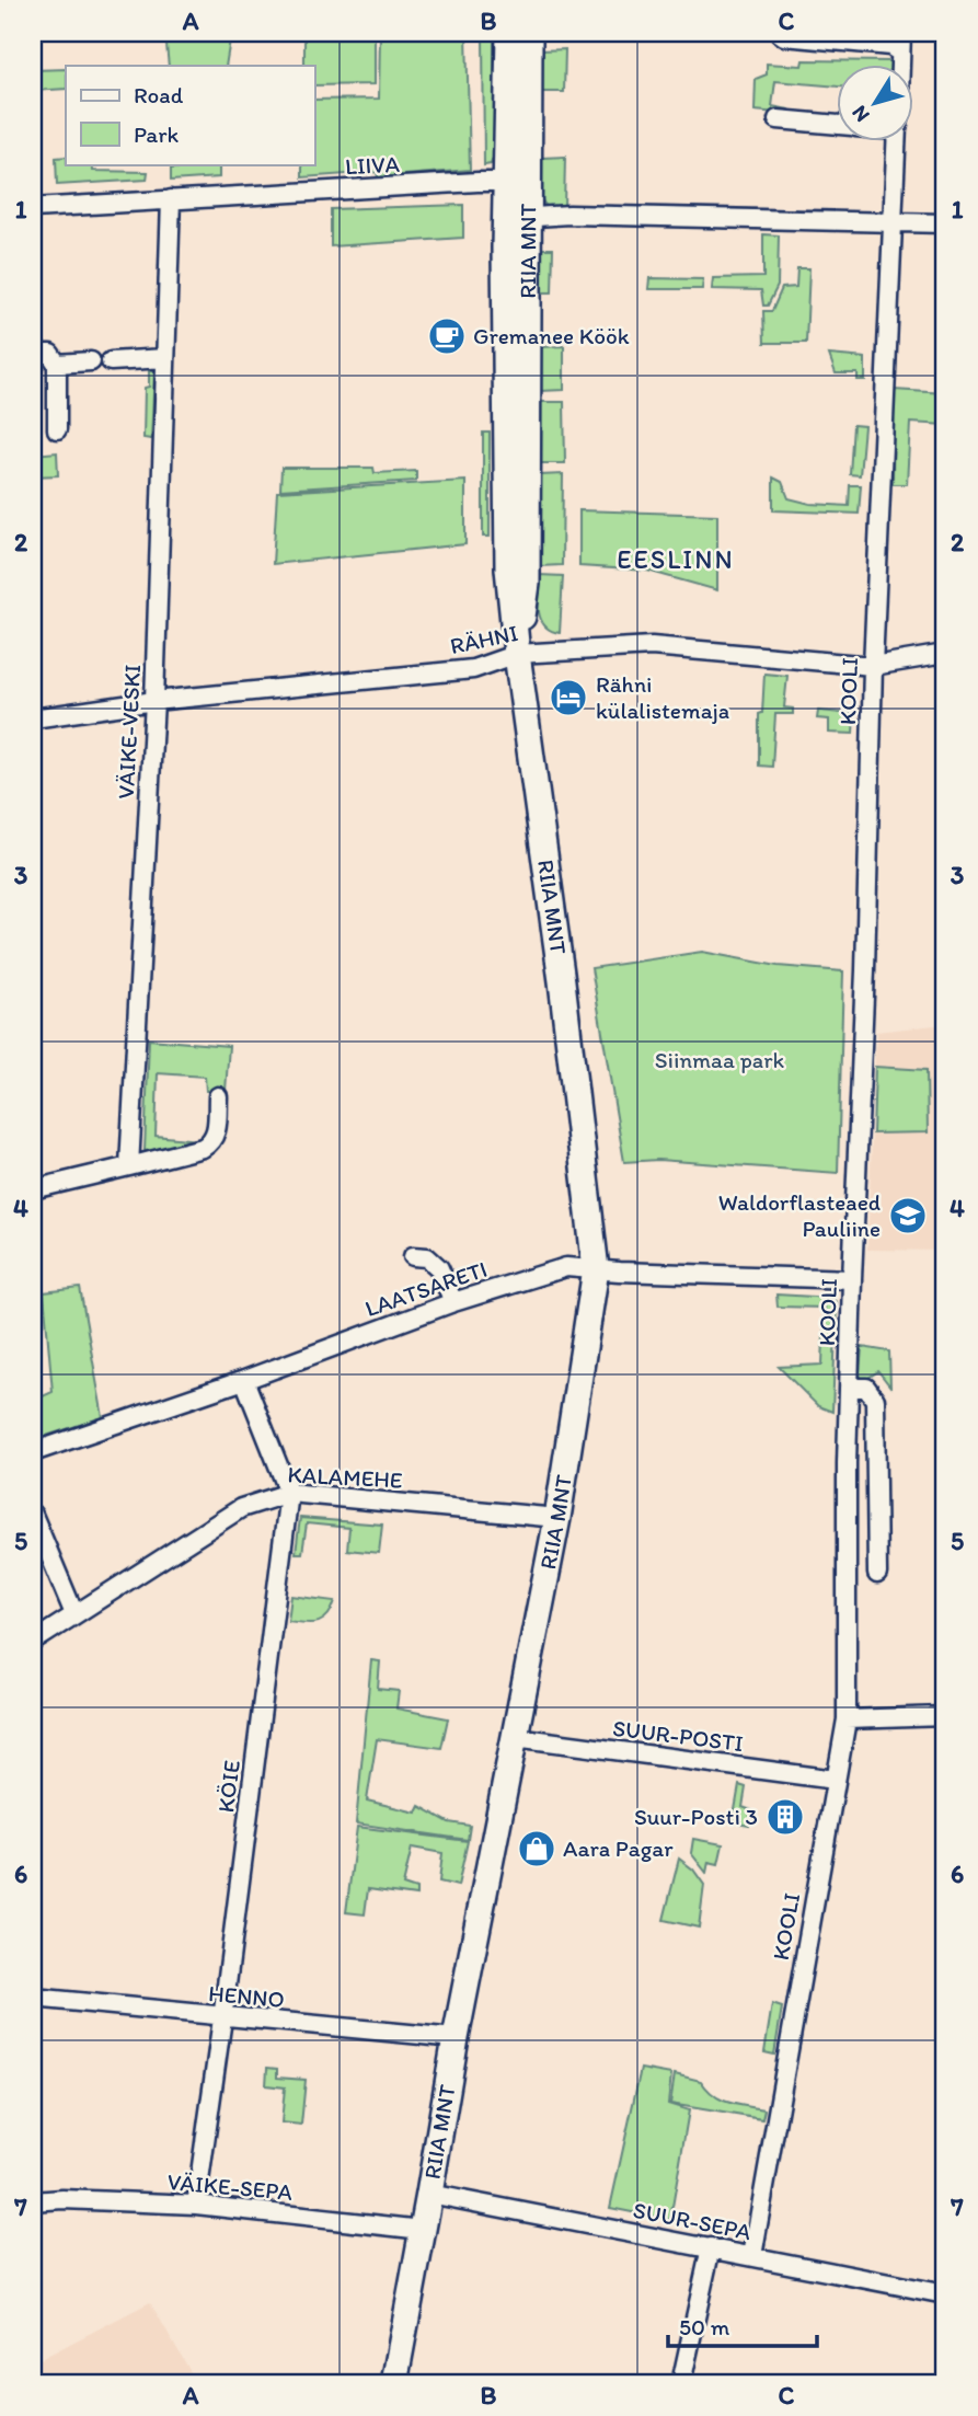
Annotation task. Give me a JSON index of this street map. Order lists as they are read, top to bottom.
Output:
{
  "streets": {
    "main road": ["RIIA MNT"],
    "street": [
      "LIIVA",
      "RÄHNI",
      "KOOLI",
      "VÄIKE-VESKI",
      "LAATSARETI",
      "KALAMEHE",
      "SUUR-POSTI",
      "KÖIE",
      "HENNO",
      "VÄIKE-SEPA",
      "SUUR-SEPA"
    ]
  },
  "crossings": [
    ["LIIVA", "RIIA MNT"],
    ["LIIVA", "KOOLI"],
    ["LIIVA", "VÄIKE-VESKI"],
    ["RIIA MNT", "RÄHNI"],
    ["RIIA MNT", "LAATSARETI"],
    ["RIIA MNT", "KALAMEHE"],
    ["RIIA MNT", "SUUR-POSTI"],
    ["RIIA MNT", "HENNO"],
    ["RIIA MNT", "VÄIKE-SEPA"],
    ["RIIA MNT", "SUUR-SEPA"],
    ["RÄHNI", "KOOLI"],
    ["RÄHNI", "VÄIKE-VESKI"],
    ["KOOLI", "LAATSARETI"],
    ["KOOLI", "SUUR-POSTI"],
    ["KOOLI", "SUUR-SEPA"],
    ["LAATSARETI", "KÖIE"],
    ["KALAMEHE", "KÖIE"],
    ["KÖIE", "HENNO"],
    ["KÖIE", "VÄIKE-SEPA"]
  ],
  "districts": ["EESLINN"],
  "parks": ["Siinmaa park"],
  "places": {
    "cafe": ["Gremanee Köök"],
    "hotel": ["Rähni külalistemaja"],
    "school or university": ["Waldorflasteaed Pauliine"],
    "building": ["Suur-Posti 3"],
    "shop": ["Aara Pagar"]
  },
  "legend": ["Road", "Park"],
  "scale_bar": "50 m",
  "north": "bottom left",
  "grid": {
    "columns": ["A", "B", "C"],
    "rows": [
      "1",
      "2",
      "3",
      "4",
      "5",
      "6",
      "7"
    ]
  }
}
